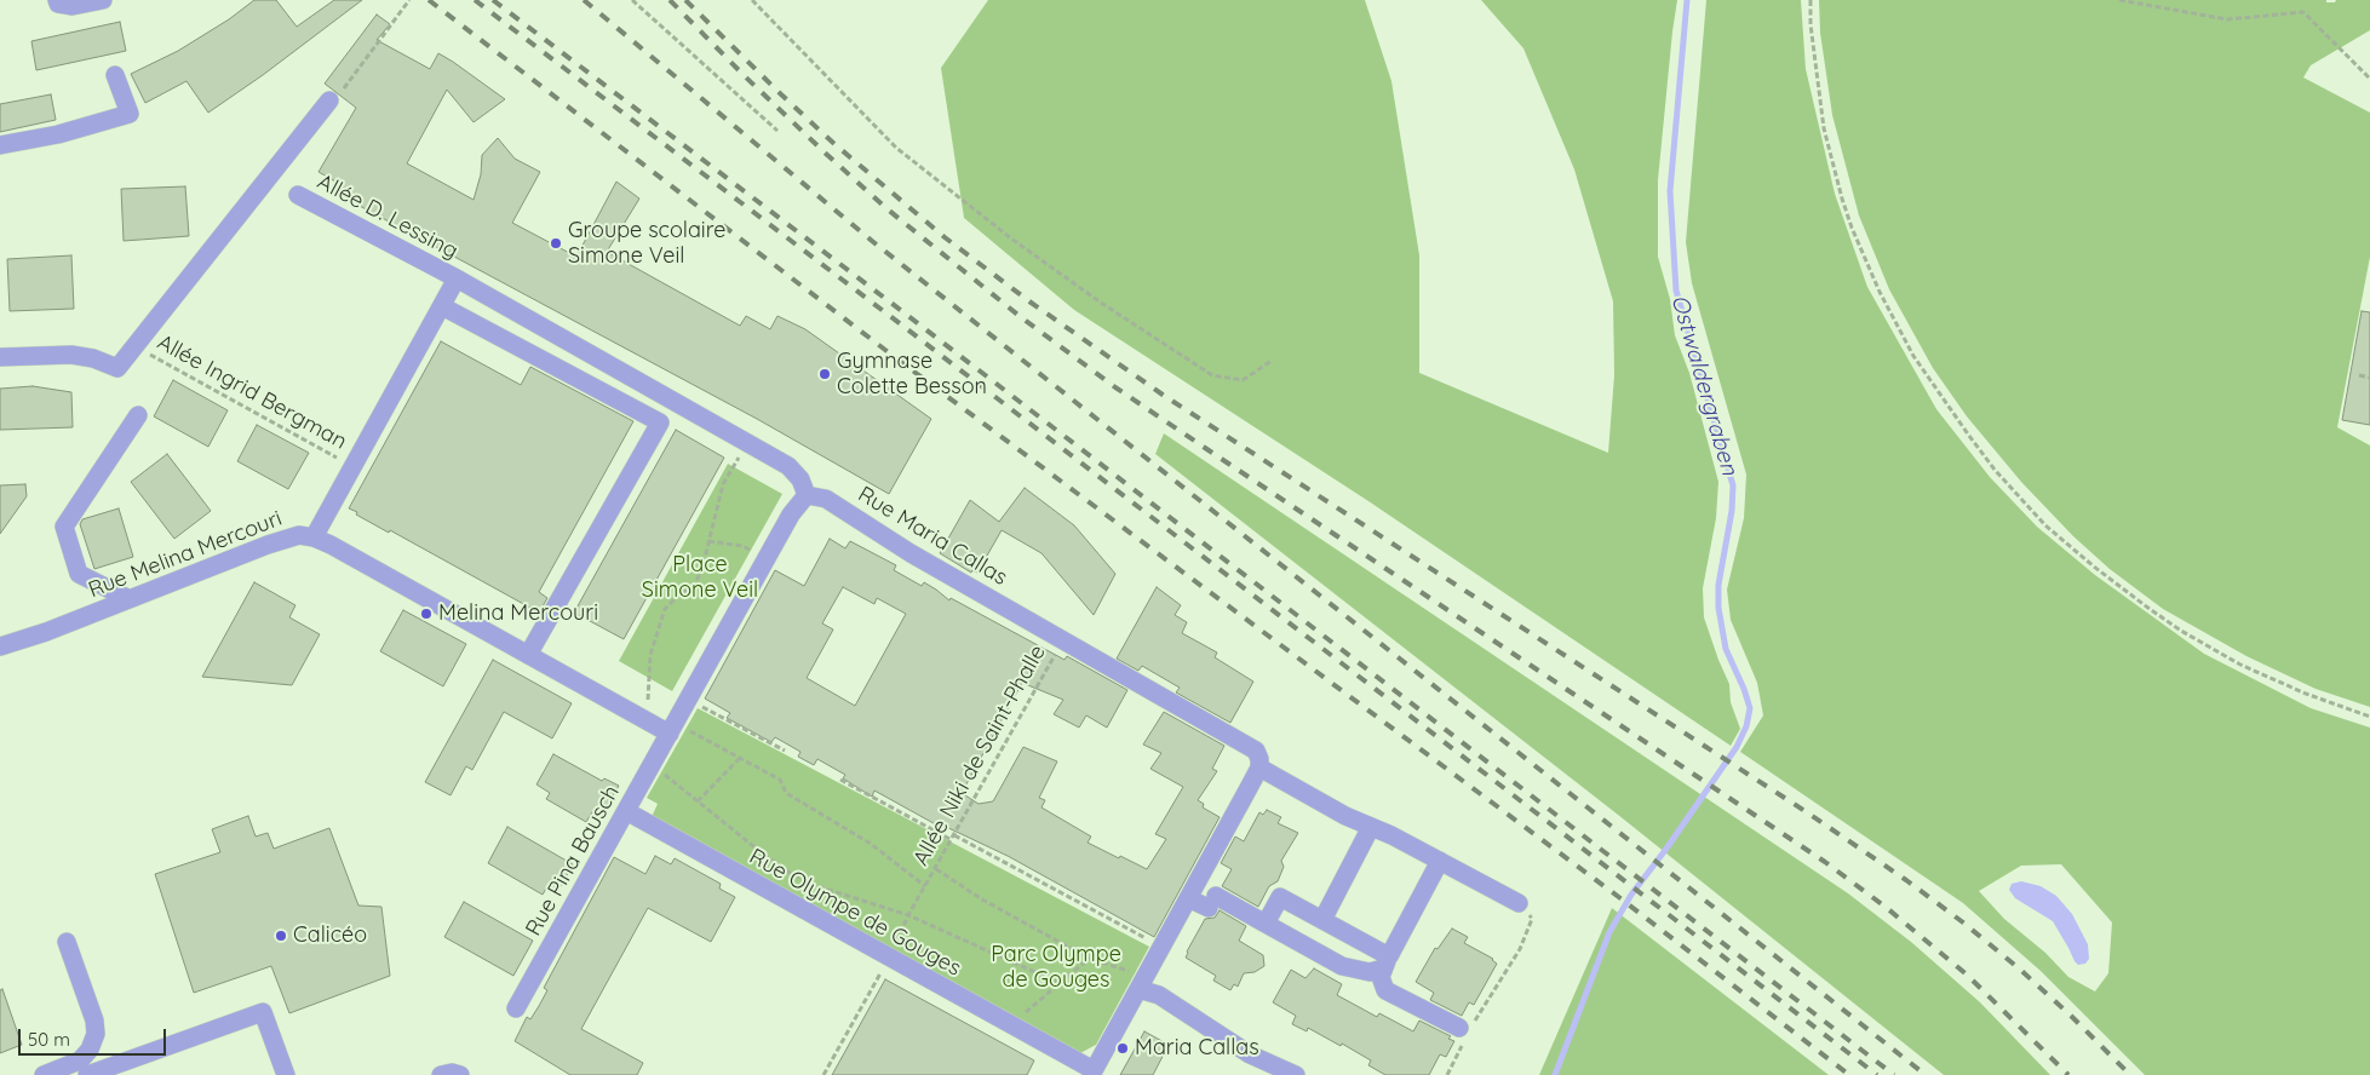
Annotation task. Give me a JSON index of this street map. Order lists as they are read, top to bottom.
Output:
{
  "streets": {
    "street": [
      "Allée D. Lessing",
      "Rue Maria Callas",
      "Rue Melina Mercouri",
      "Rue Pina Bausch",
      "Rue Olympe de Gouges"
    ],
    "path": ["Allée Ingrid Bergman", "Allée Niki de Saint-Phalle"]
  },
  "crossings": [
    ["Allée D. Lessing", "Rue Maria Callas"],
    ["Rue Maria Callas", "Allée Niki de Saint-Phalle"],
    ["Rue Melina Mercouri", "Rue Pina Bausch"],
    ["Allée Niki de Saint-Phalle", "Rue Olympe de Gouges"],
    ["Rue Pina Bausch", "Rue Olympe de Gouges"]
  ],
  "water": ["Ostwaldergraben"],
  "parks": ["Place Simone Veil", "Parc Olympe de Gouges"],
  "places": [
    "Groupe scolaire Simone Veil",
    "Gymnase Colette Besson",
    "Melina Mercouri",
    "Calicéo",
    "Maria Callas"
  ],
  "scale_bar": "50 m"
}
